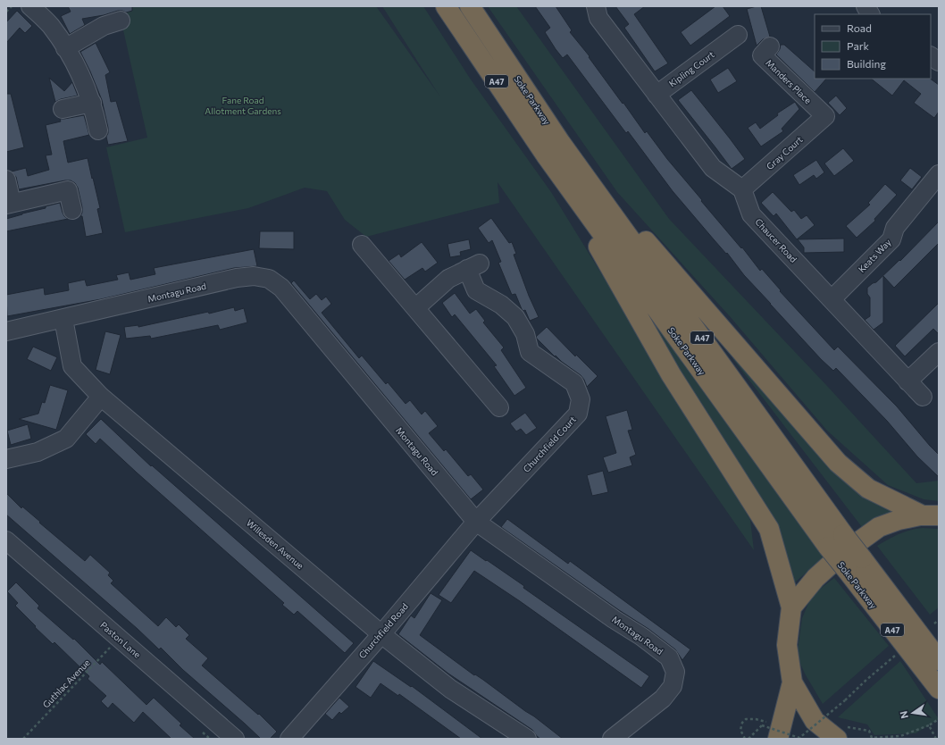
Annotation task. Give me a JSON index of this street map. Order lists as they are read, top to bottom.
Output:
{
  "streets": {
    "highway": ["A47", "Soke Parkway"],
    "street": [
      "Kipling Court",
      "Manders Place",
      "Gray Court",
      "Chaucer Road",
      "Keats Way",
      "Montagu Road",
      "Churchfield Court",
      "Willesden Avenue",
      "Churchfield Road",
      "Paston Lane"
    ],
    "path": ["Guthlac Avenue"]
  },
  "crossings": [
    ["A47", "Soke Parkway"],
    ["Manders Place", "Gray Court"],
    ["Gray Court", "Chaucer Road"],
    ["Chaucer Road", "Keats Way"],
    ["Montagu Road", "Churchfield Court"],
    ["Montagu Road", "Willesden Avenue"],
    ["Montagu Road", "Churchfield Road"],
    ["Churchfield Court", "Churchfield Road"],
    ["Willesden Avenue", "Churchfield Road"],
    ["Paston Lane", "Guthlac Avenue"]
  ],
  "parks": ["Fane Road Allotment Gardens"],
  "legend": ["Road", "Park", "Building"],
  "north": "left"
}
